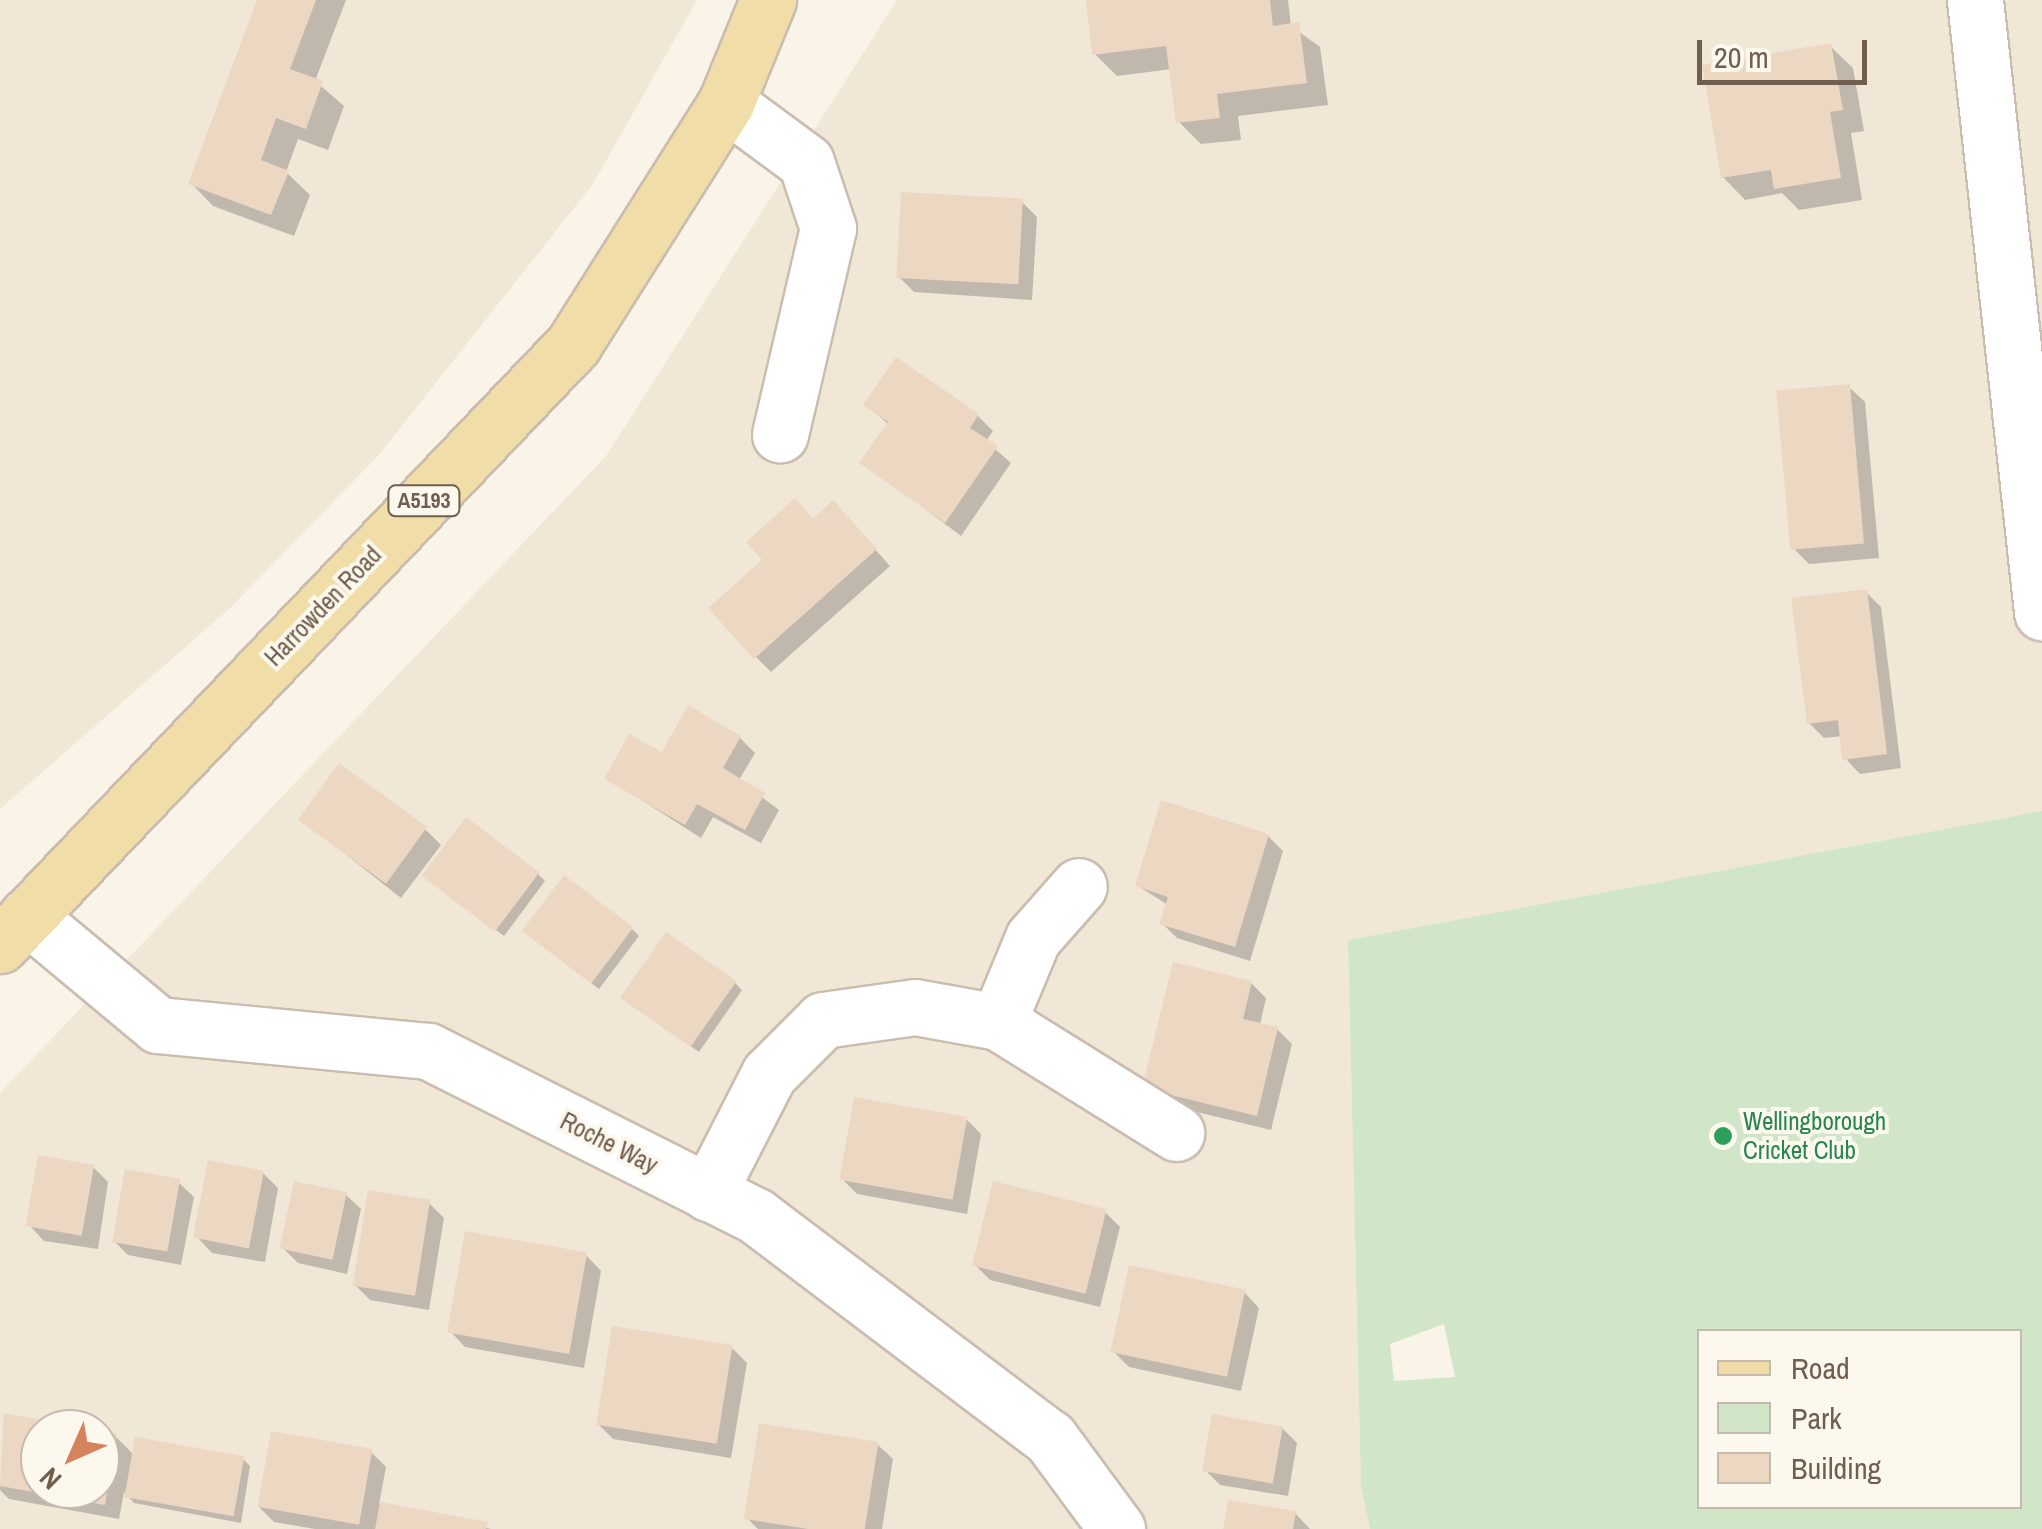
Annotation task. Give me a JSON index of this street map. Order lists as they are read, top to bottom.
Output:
{
  "streets": {
    "main road": ["A5193", "Harrowden Road"],
    "street": ["Roche Way"]
  },
  "crossings": [
    ["Harrowden Road", "Roche Way"]
  ],
  "places": ["Wellingborough Cricket Club"],
  "legend": ["Road", "Park", "Building"],
  "scale_bar": "20 m",
  "north": "bottom left"
}
